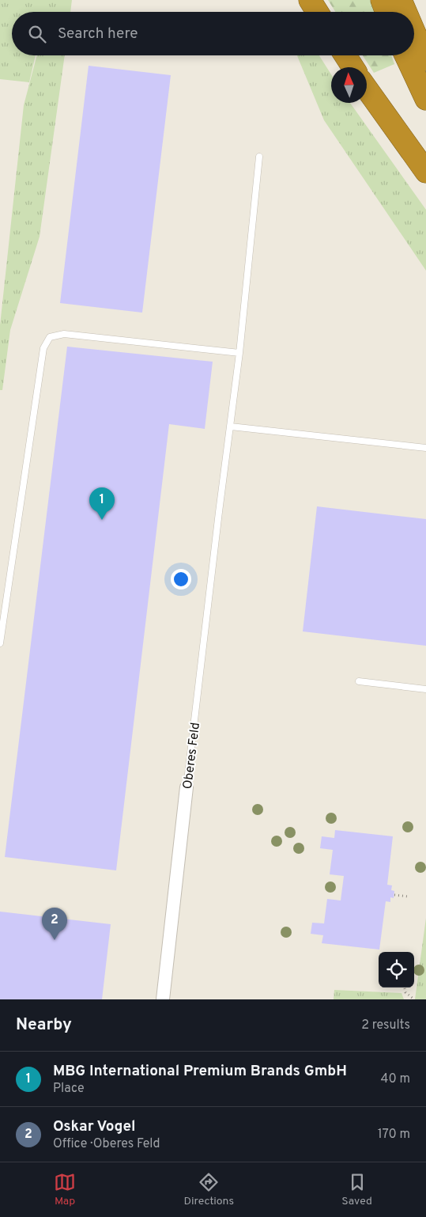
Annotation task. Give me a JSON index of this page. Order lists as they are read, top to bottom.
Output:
{
  "streets": {
    "street": ["Oberes Feld"]
  },
  "north": "top",
  "page": {
    "search": "Search here",
    "pins": ["1", "2"],
    "heading": ["Nearby", "2 results"],
    "list": [
      {
        "mark": "1",
        "name": "MBG International Premium Brands GmbH",
        "note": "Place",
        "value": "40 m"
      },
      {
        "mark": "2",
        "name": "Oskar Vogel",
        "note": "Office · Oberes Feld",
        "value": "170 m"
      }
    ],
    "nav": ["Map", "Directions", "Saved"]
  }
}
